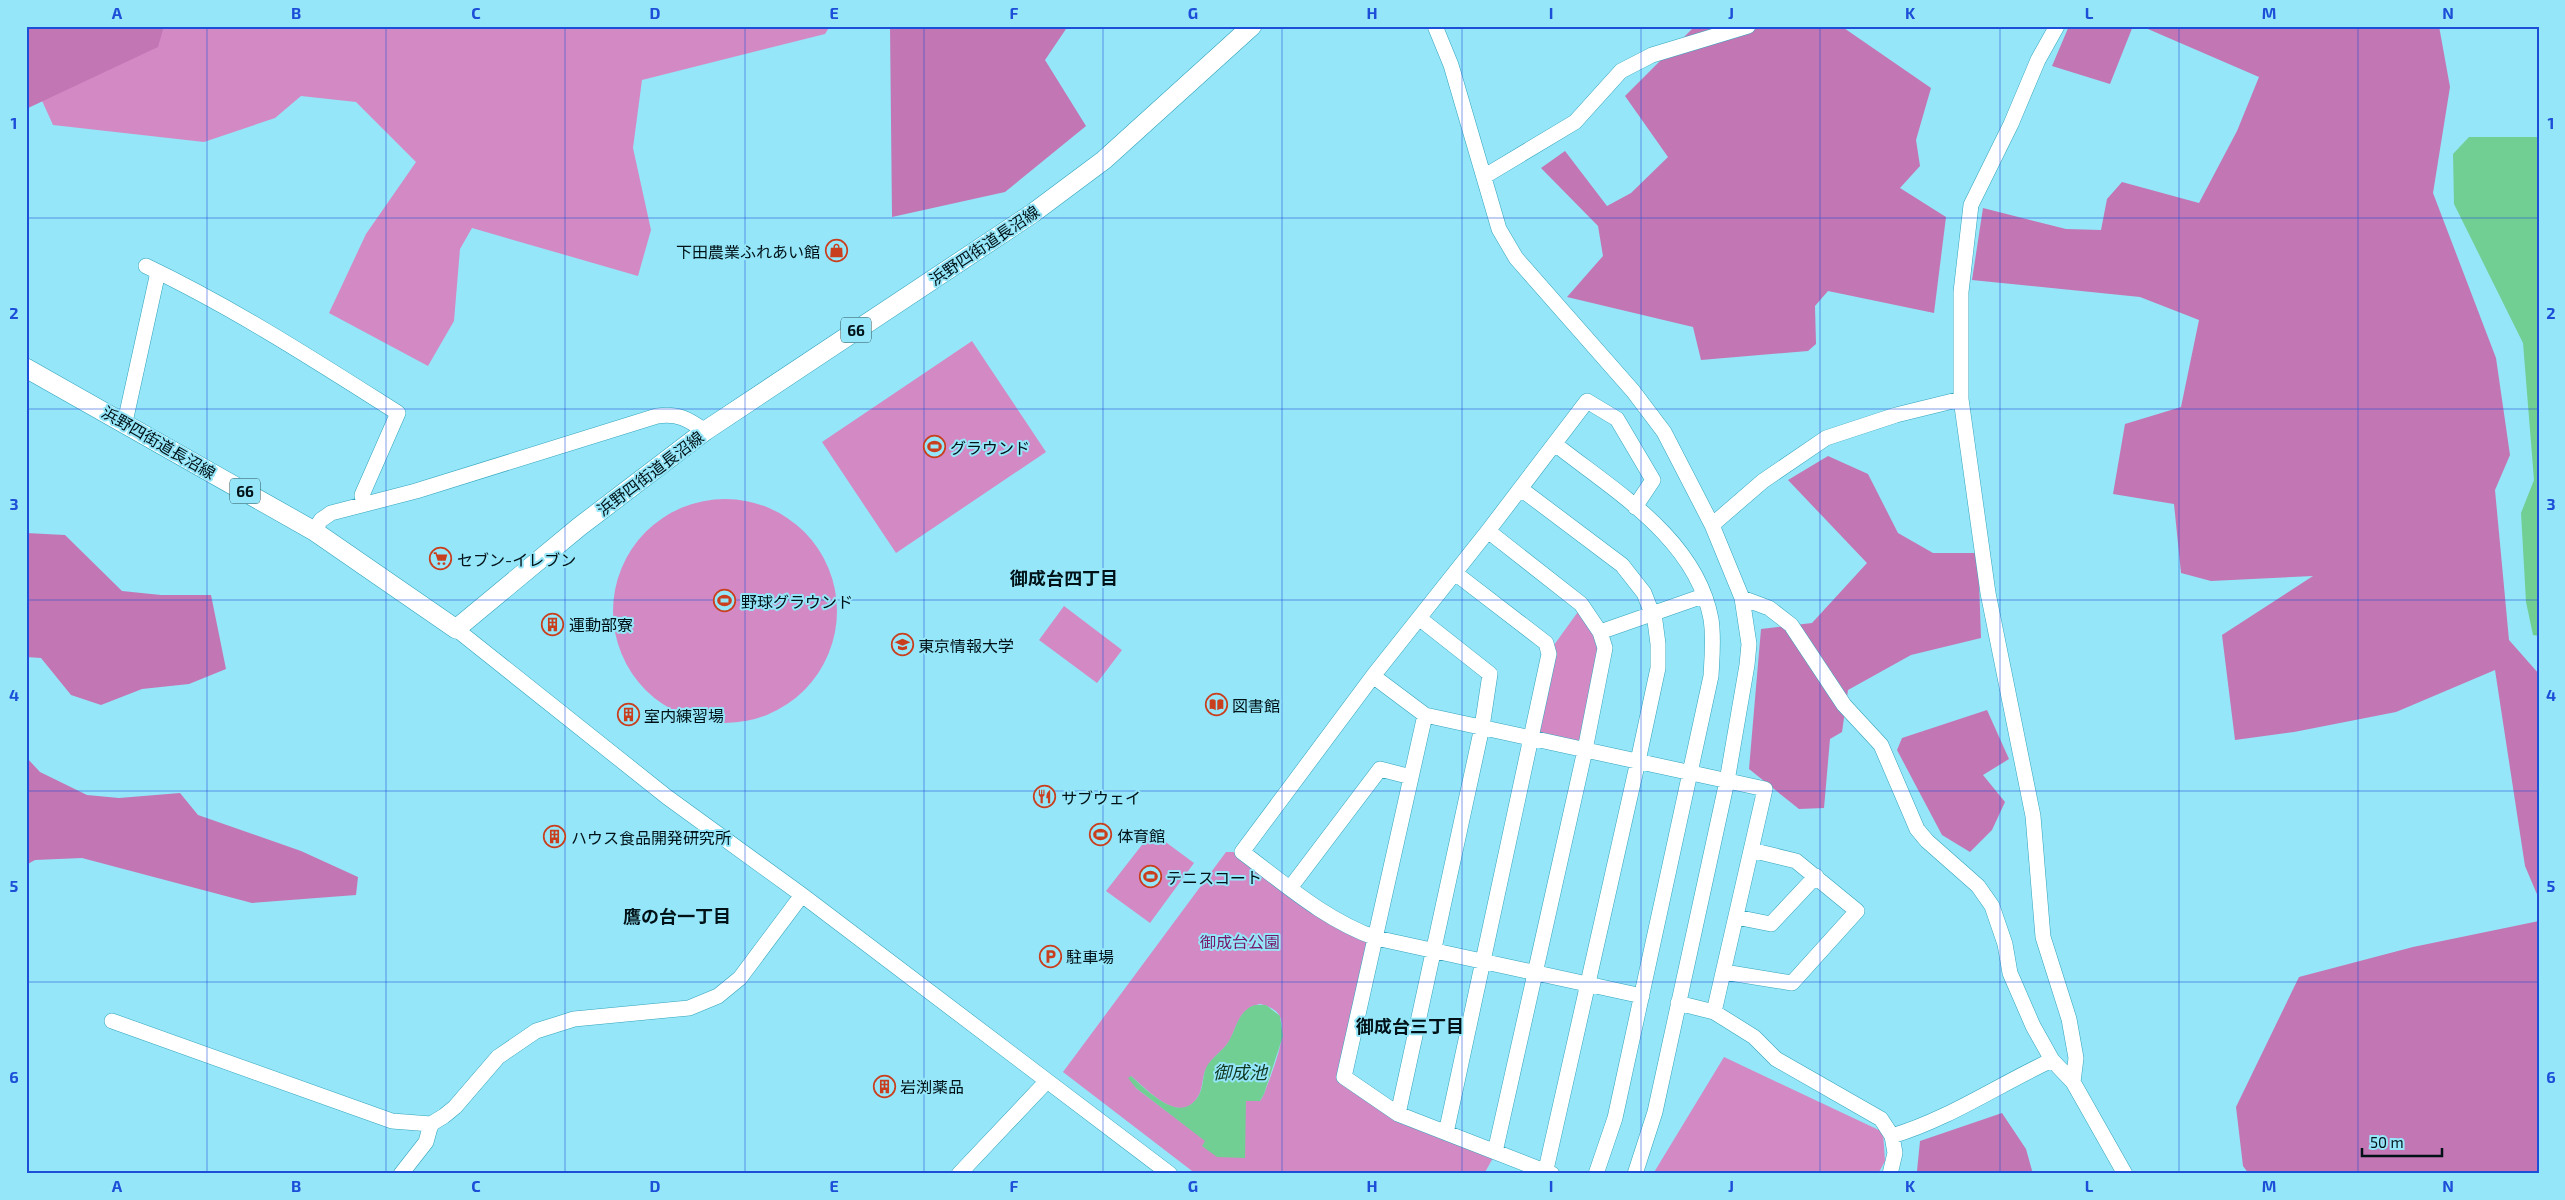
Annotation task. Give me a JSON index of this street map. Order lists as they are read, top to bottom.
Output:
{
  "streets": {
    "main road": ["浜野四街道長沼線", "66"]
  },
  "districts": ["御成台四丁目", "鷹の台一丁目", "御成台三丁目"],
  "water": ["御成池"],
  "parks": ["御成台公園"],
  "places": {
    "shop": ["下田農業ふれあい館"],
    "sports": [
      "グラウンド",
      "野球グラウンド",
      "体育館",
      "テニスコート"
    ],
    "supermarket": ["セブン-イレブン"],
    "building": [
      "運動部寮",
      "室内練習場",
      "ハウス食品開発研究所",
      "岩渕薬品"
    ],
    "school or university": ["東京情報大学"],
    "library": ["図書館"],
    "restaurant": ["サブウェイ"],
    "parking": ["駐車場"]
  },
  "scale_bar": "50 m",
  "grid": {
    "columns": [
      "A",
      "B",
      "C",
      "D",
      "E",
      "F",
      "G",
      "H",
      "I",
      "J",
      "K",
      "L",
      "M",
      "N"
    ],
    "rows": [
      "1",
      "2",
      "3",
      "4",
      "5",
      "6"
    ]
  }
}
